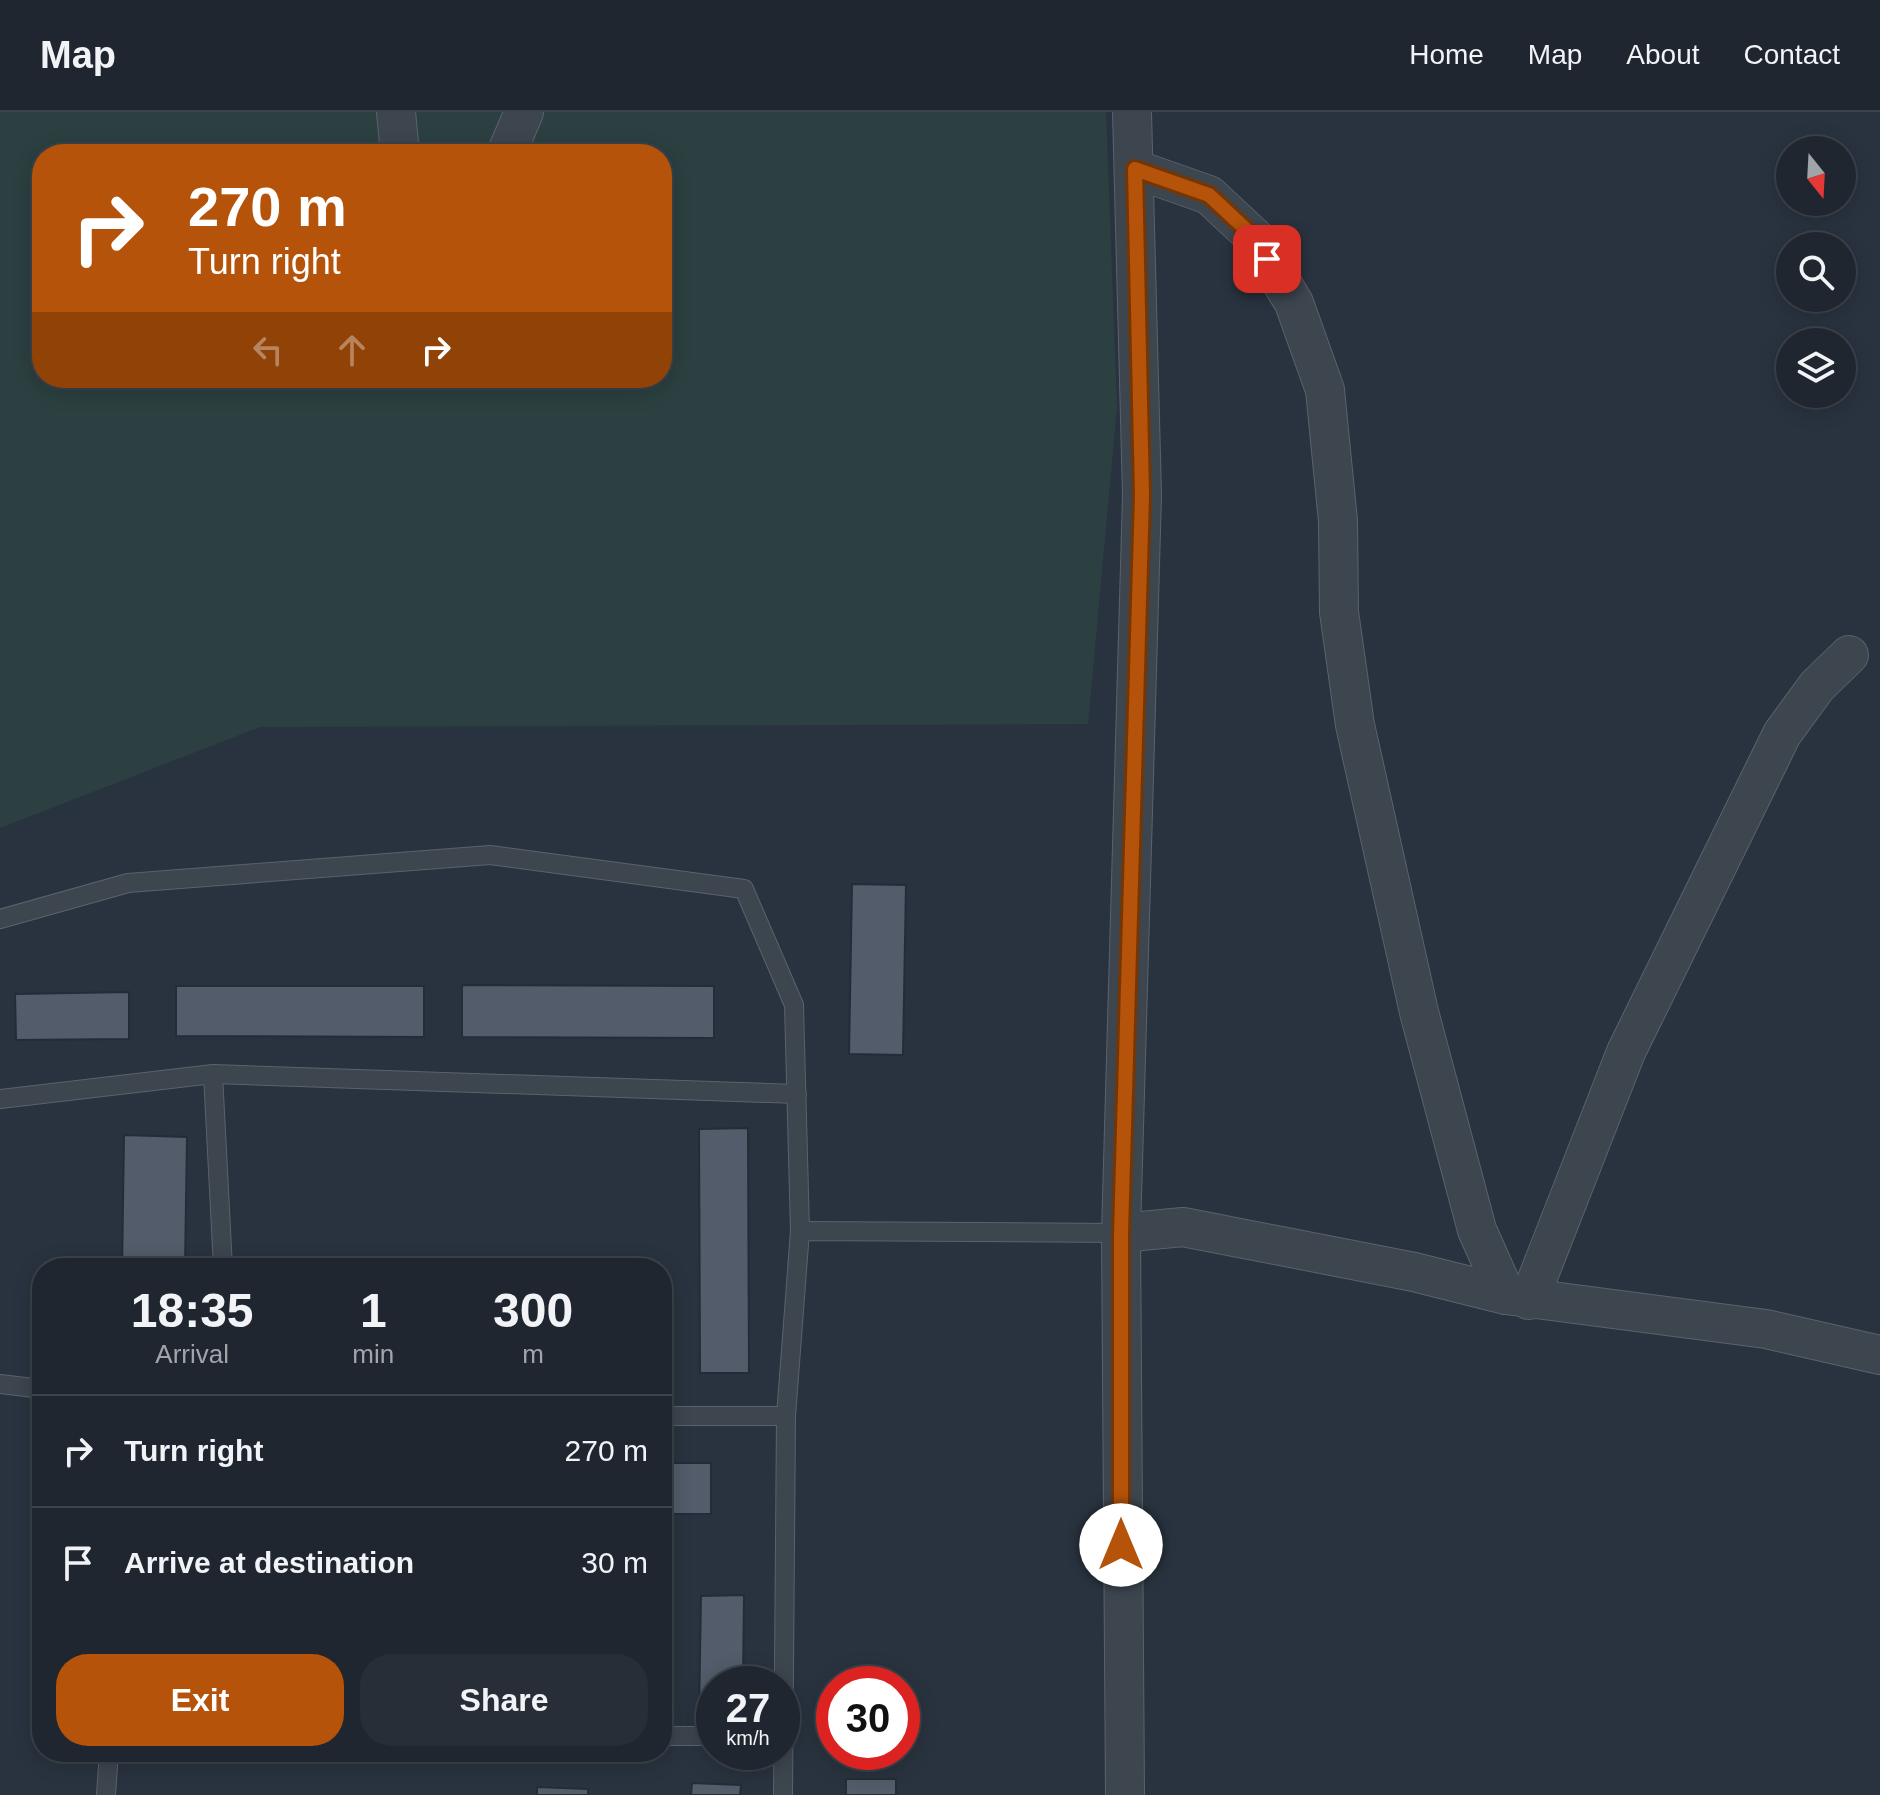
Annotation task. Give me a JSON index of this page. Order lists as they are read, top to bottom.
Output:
{
  "north": "bottom",
  "page": {
    "header": "Map",
    "nav": [
      "Home",
      "Map",
      "About",
      "Contact"
    ],
    "turn": ["270 m", "Turn right"],
    "eta": [
      "18:35",
      "Arrival",
      "1",
      "min",
      "300",
      "m"
    ],
    "list": [
      {
        "name": "Turn right",
        "value": "270 m"
      },
      {
        "name": "Arrive at destination",
        "value": "30 m"
      }
    ],
    "buttons": ["Exit", "Share"],
    "speed": "27 km/h",
    "limit": "30"
  }
}
